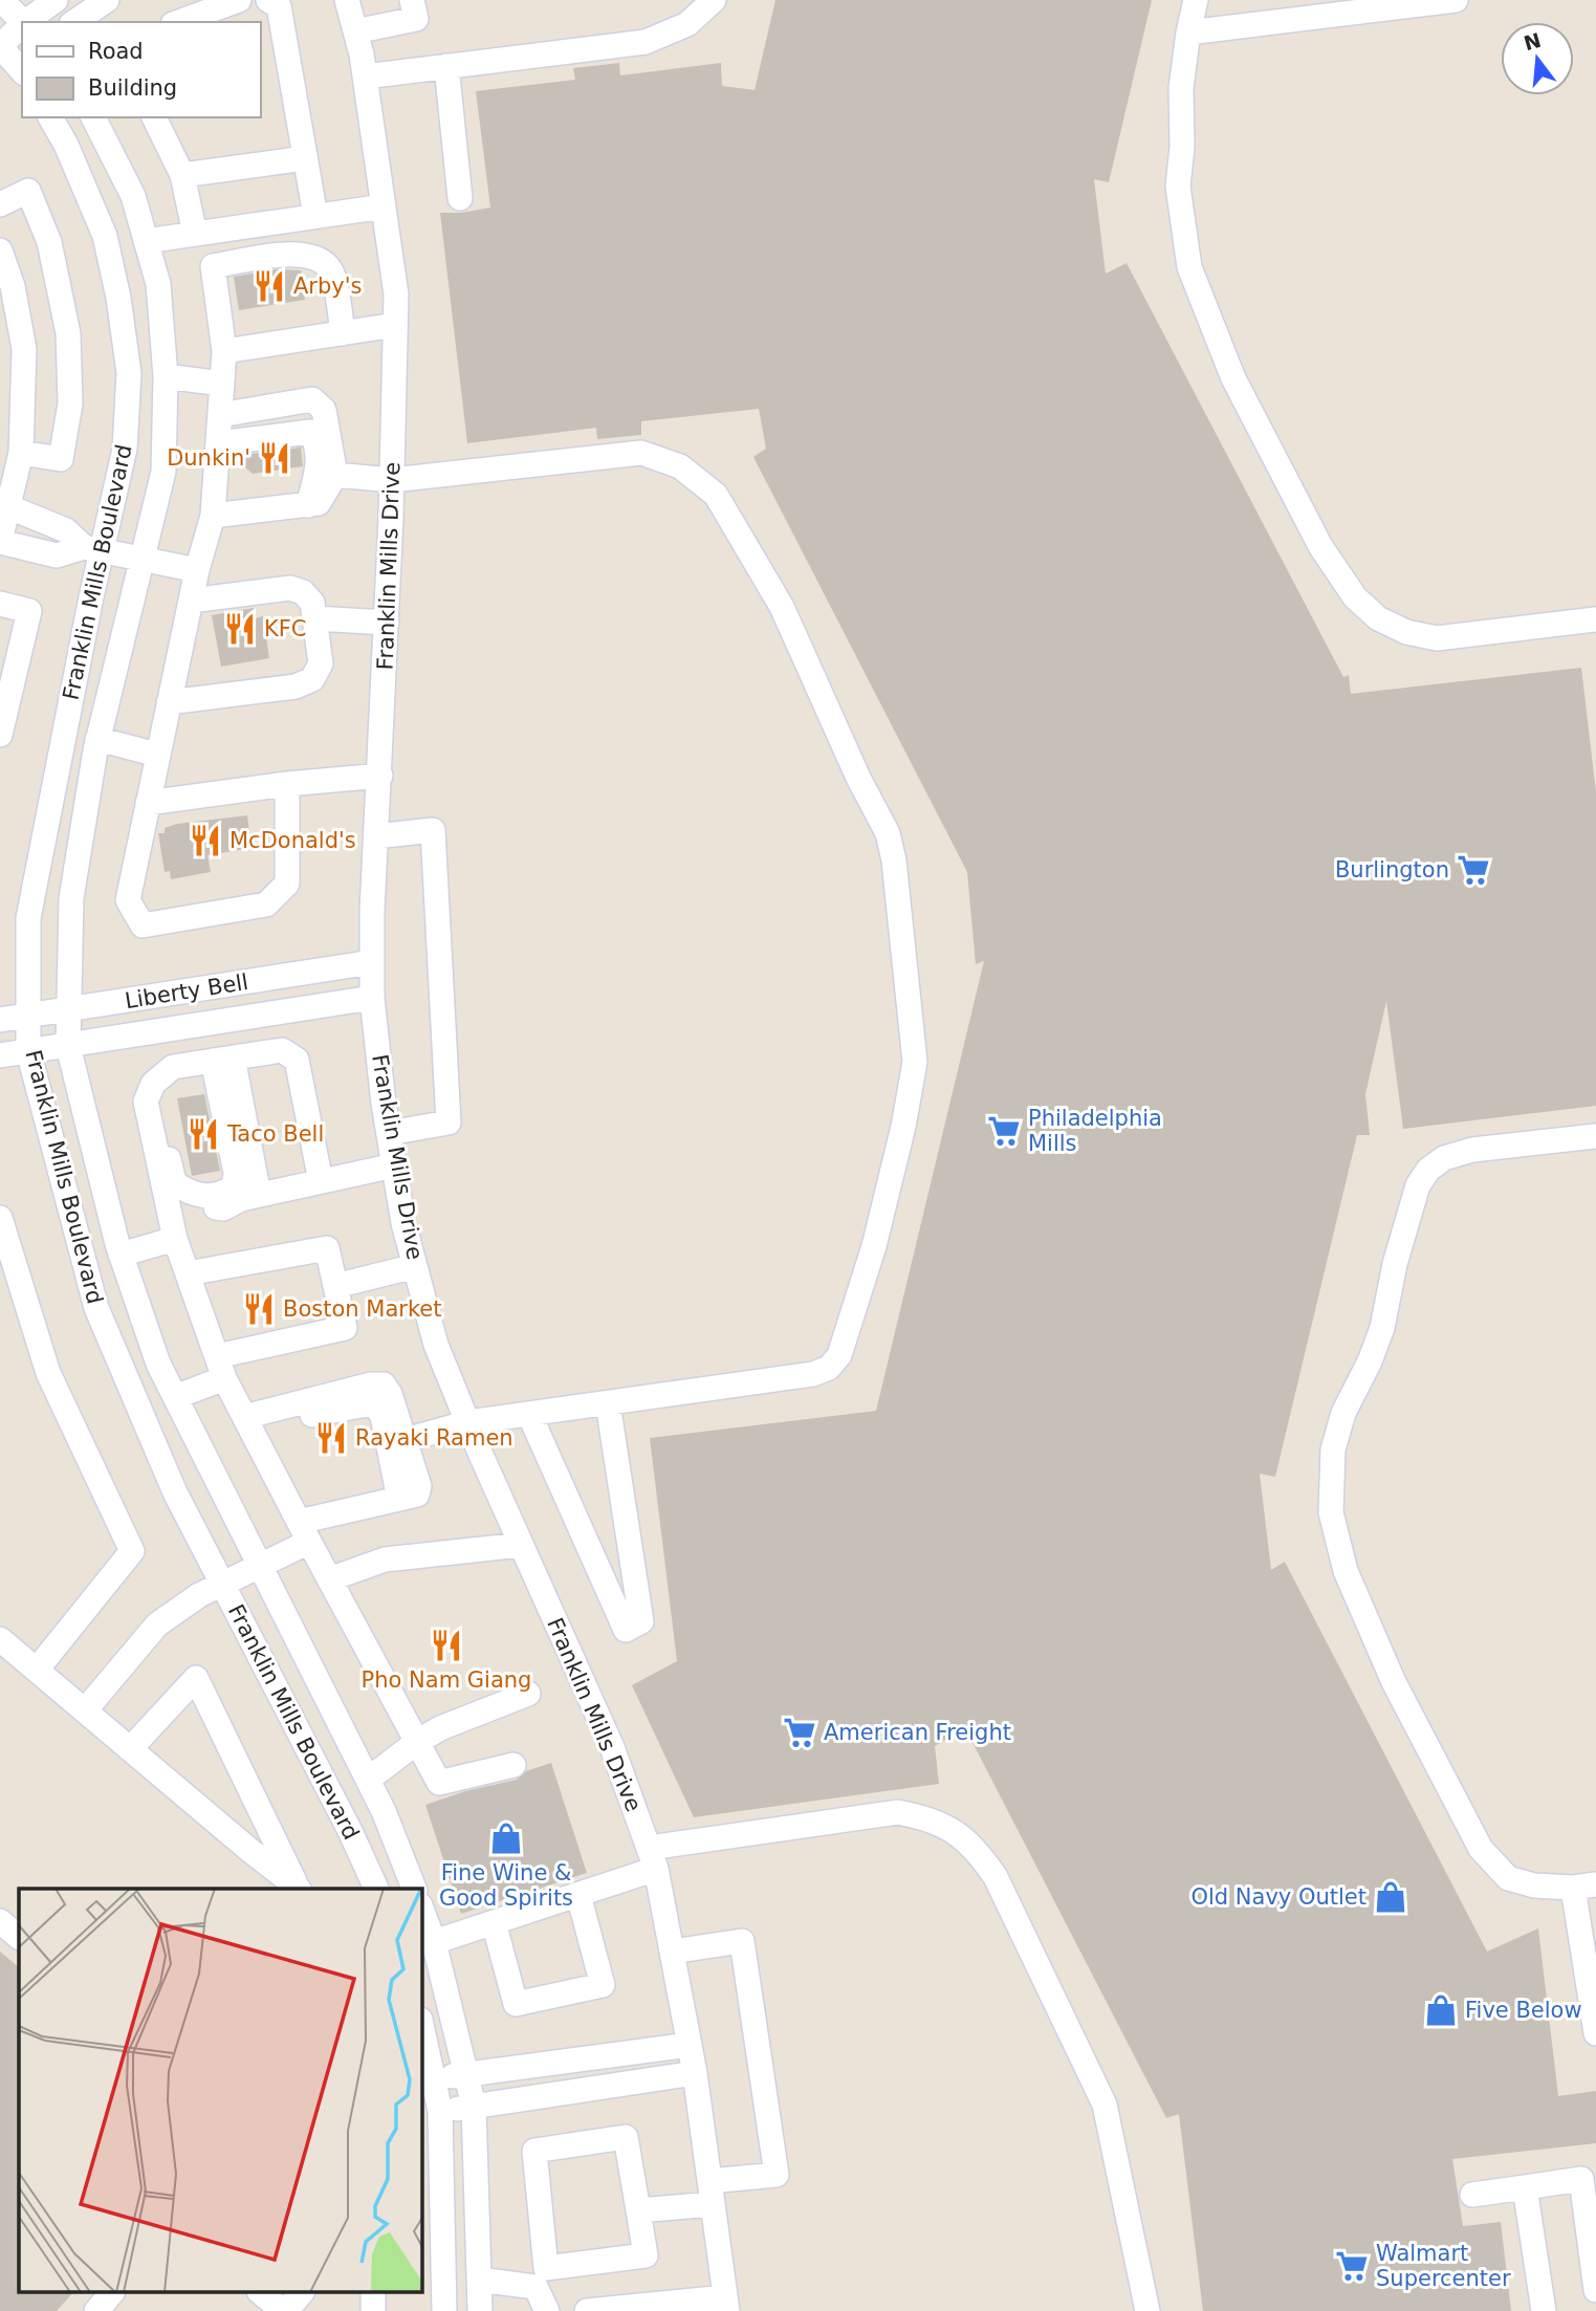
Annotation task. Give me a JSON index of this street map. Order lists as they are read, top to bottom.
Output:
{
  "streets": {
    "street": ["Franklin Mills Drive", "Franklin Mills Boulevard", "Liberty Bell"]
  },
  "crossings": [
    ["Franklin Mills Drive", "Liberty Bell"],
    ["Franklin Mills Boulevard", "Liberty Bell"]
  ],
  "places": {
    "restaurant": [
      "Arby's",
      "Dunkin'",
      "KFC",
      "McDonald's",
      "Taco Bell",
      "Boston Market",
      "Rayaki Ramen",
      "Pho Nam Giang"
    ],
    "supermarket": [
      "Burlington",
      "Philadelphia Mills",
      "American Freight",
      "Walmart Supercenter"
    ],
    "shop": ["Fine Wine & Good Spirits", "Old Navy Outlet", "Five Below"]
  },
  "legend": ["Road", "Building"],
  "north": "top"
}
